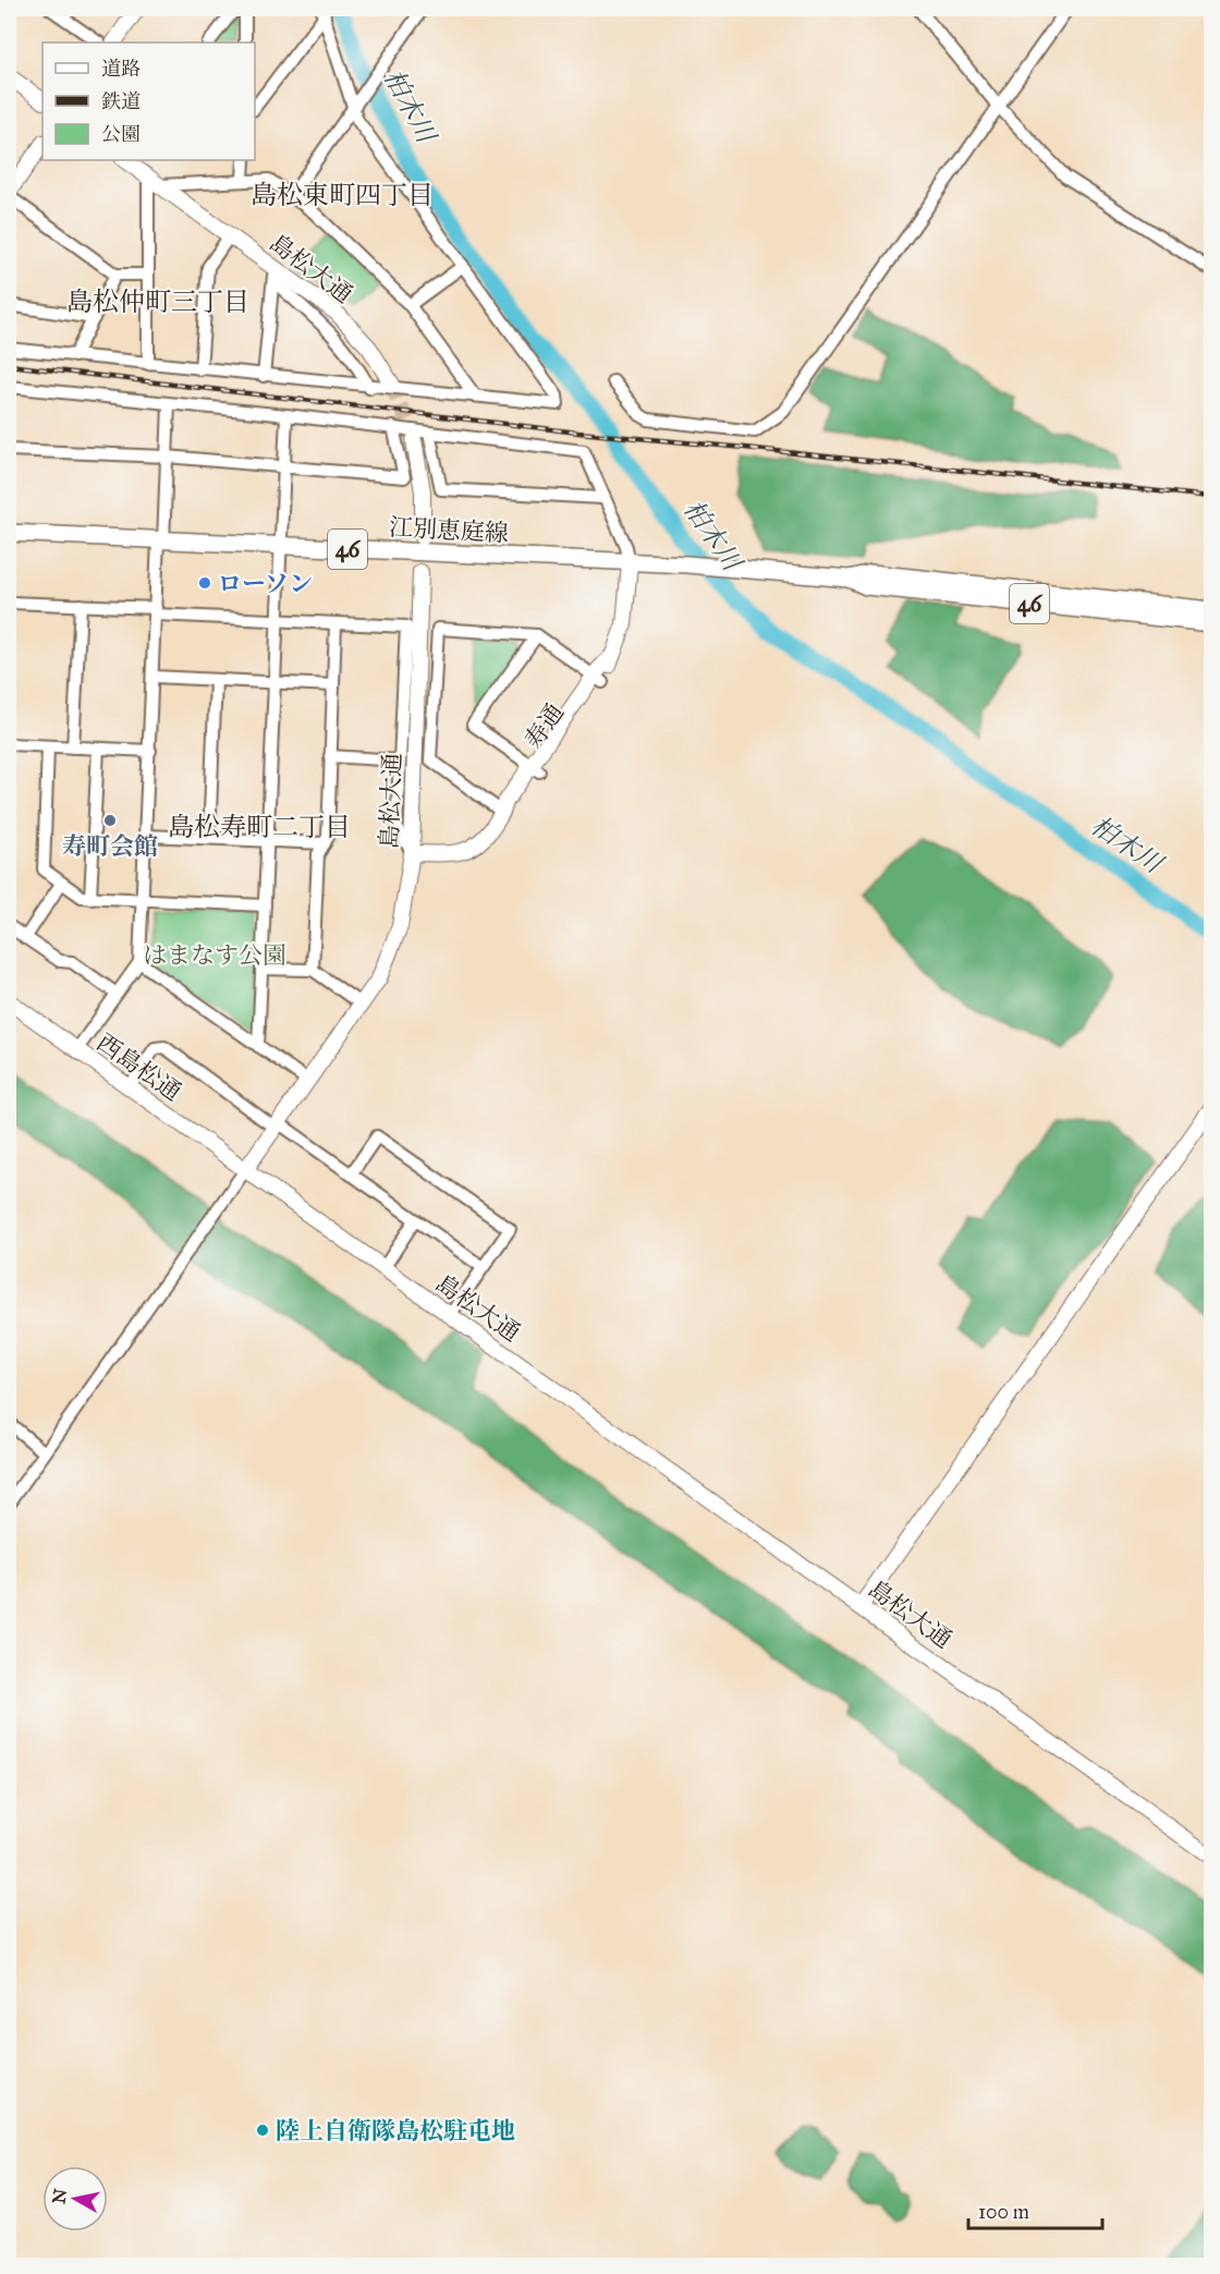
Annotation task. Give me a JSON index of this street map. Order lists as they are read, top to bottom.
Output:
{
  "streets": {
    "main road": ["江別恵庭線", "46"],
    "street": ["島松大通", "寿通", "西島松通"]
  },
  "crossings": [
    ["島松大通", "寿通"],
    ["島松大通", "西島松通"],
    ["江別恵庭線", "寿通"]
  ],
  "districts": ["島松東町四丁目", "島松仲町三丁目", "島松寿町二丁目"],
  "water": ["柏木川"],
  "parks": ["はまなす公園"],
  "places": ["ローソン", "寿町会館", "陸上自衛隊島松駐屯地"],
  "legend": ["道路", "鉄道", "公園"],
  "scale_bar": "100 m",
  "north": "left"
}
